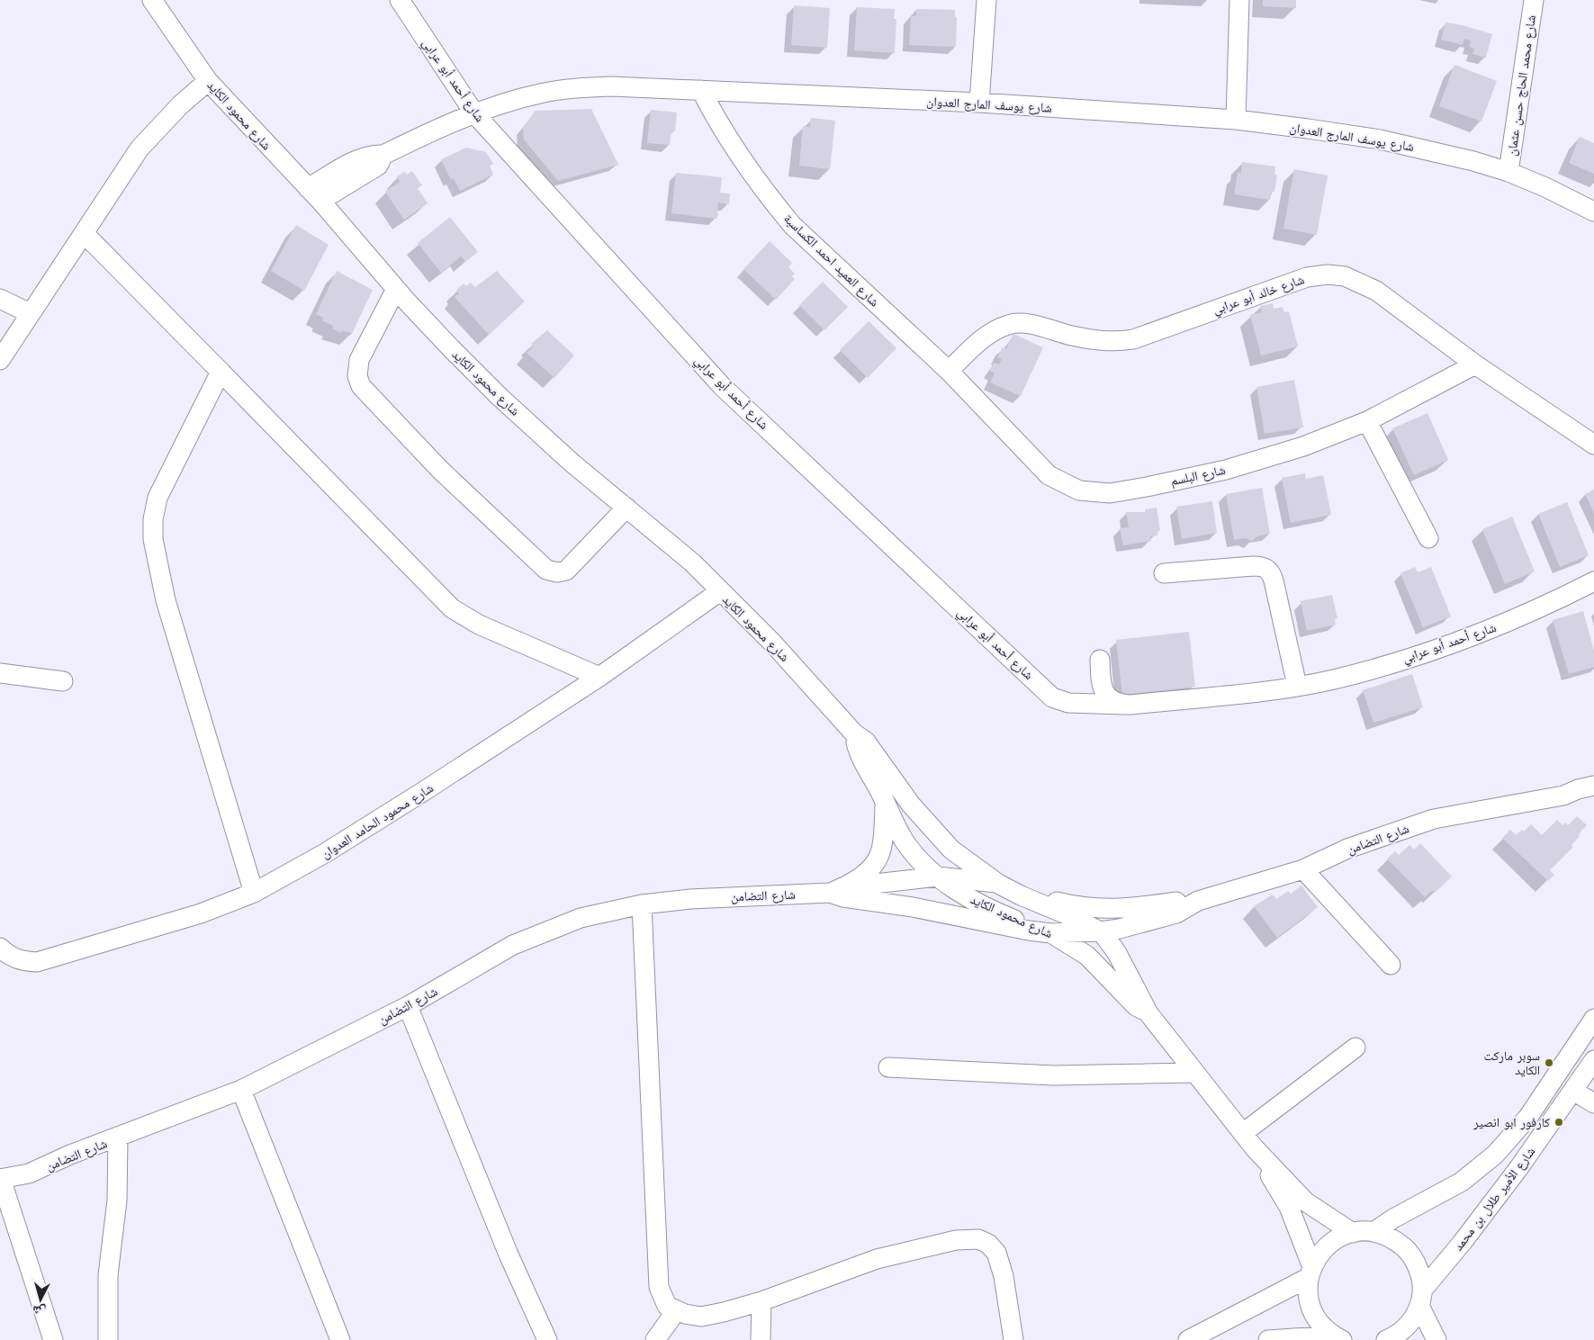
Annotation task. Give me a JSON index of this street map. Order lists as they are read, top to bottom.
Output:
{
  "streets": {
    "street": [
      "شارع أحمد أبو عرابي",
      "شارع محمد الحاج حسن عثمان",
      "شارع يوسف المارج العدوان",
      "شارع محمود الكايد",
      "شارع العميد احمد الكساسبة",
      "شارع خالد أبو عرابي",
      "شارع البلسم",
      "شارع محمود الحامد العدوان",
      "شارع التضامن",
      "شارع الأمير طلال بن محمد"
    ]
  },
  "crossings": [
    ["شارع أحمد أبو عرابي", "شارع يوسف المارج العدوان"],
    ["شارع محمد الحاج حسن عثمان", "شارع يوسف المارج العدوان"],
    ["شارع يوسف المارج العدوان", "شارع محمود الكايد"],
    ["شارع يوسف المارج العدوان", "شارع العميد احمد الكساسبة"],
    ["شارع محمود الكايد", "شارع محمود الحامد العدوان"],
    ["شارع محمود الكايد", "شارع التضامن"],
    ["شارع العميد احمد الكساسبة", "شارع خالد أبو عرابي"],
    ["شارع العميد احمد الكساسبة", "شارع البلسم"],
    ["شارع خالد أبو عرابي", "شارع البلسم"]
  ],
  "places": ["سوبر ماركت الكايد", "كارفور ابو انصير"],
  "north": "bottom"
}
